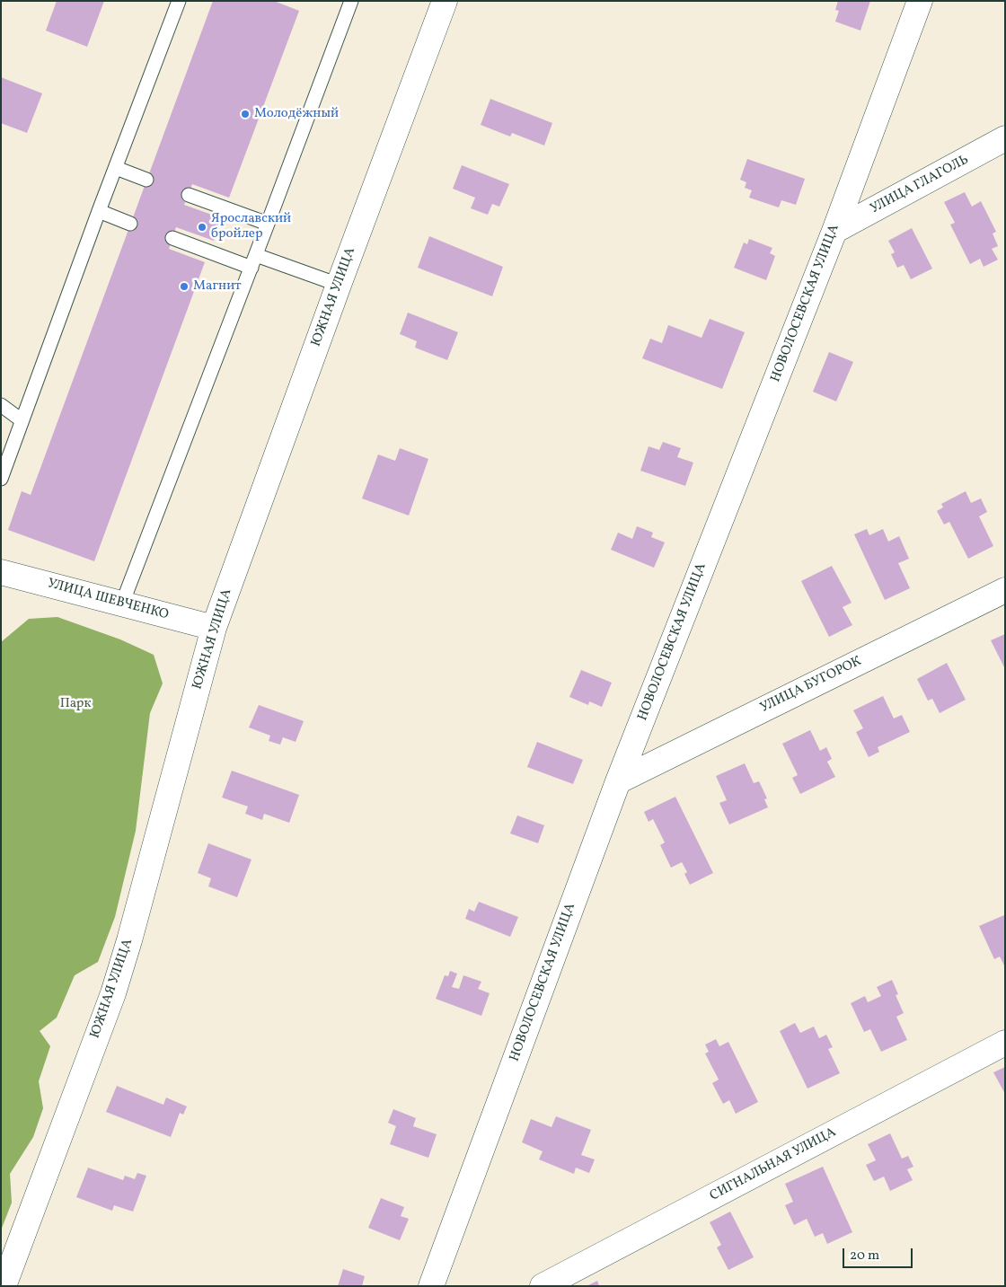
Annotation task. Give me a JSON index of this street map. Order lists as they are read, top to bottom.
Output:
{
  "streets": {
    "street": [
      "УЛИЦА ГЛАГОЛЬ",
      "ЮЖНАЯ УЛИЦА",
      "НОВОЛОСЕВСКАЯ УЛИЦА",
      "УЛИЦА ШЕВЧЕНКО",
      "УЛИЦА БУГОРОК",
      "СИГНАЛЬНАЯ УЛИЦА"
    ]
  },
  "crossings": [
    ["УЛИЦА ГЛАГОЛЬ", "НОВОЛОСЕВСКАЯ УЛИЦА"],
    ["ЮЖНАЯ УЛИЦА", "УЛИЦА ШЕВЧЕНКО"],
    ["НОВОЛОСЕВСКАЯ УЛИЦА", "УЛИЦА БУГОРОК"]
  ],
  "parks": ["Парк"],
  "places": ["Молодёжный", "Ярославский бройлер", "Магнит"],
  "scale_bar": "20 m"
}
